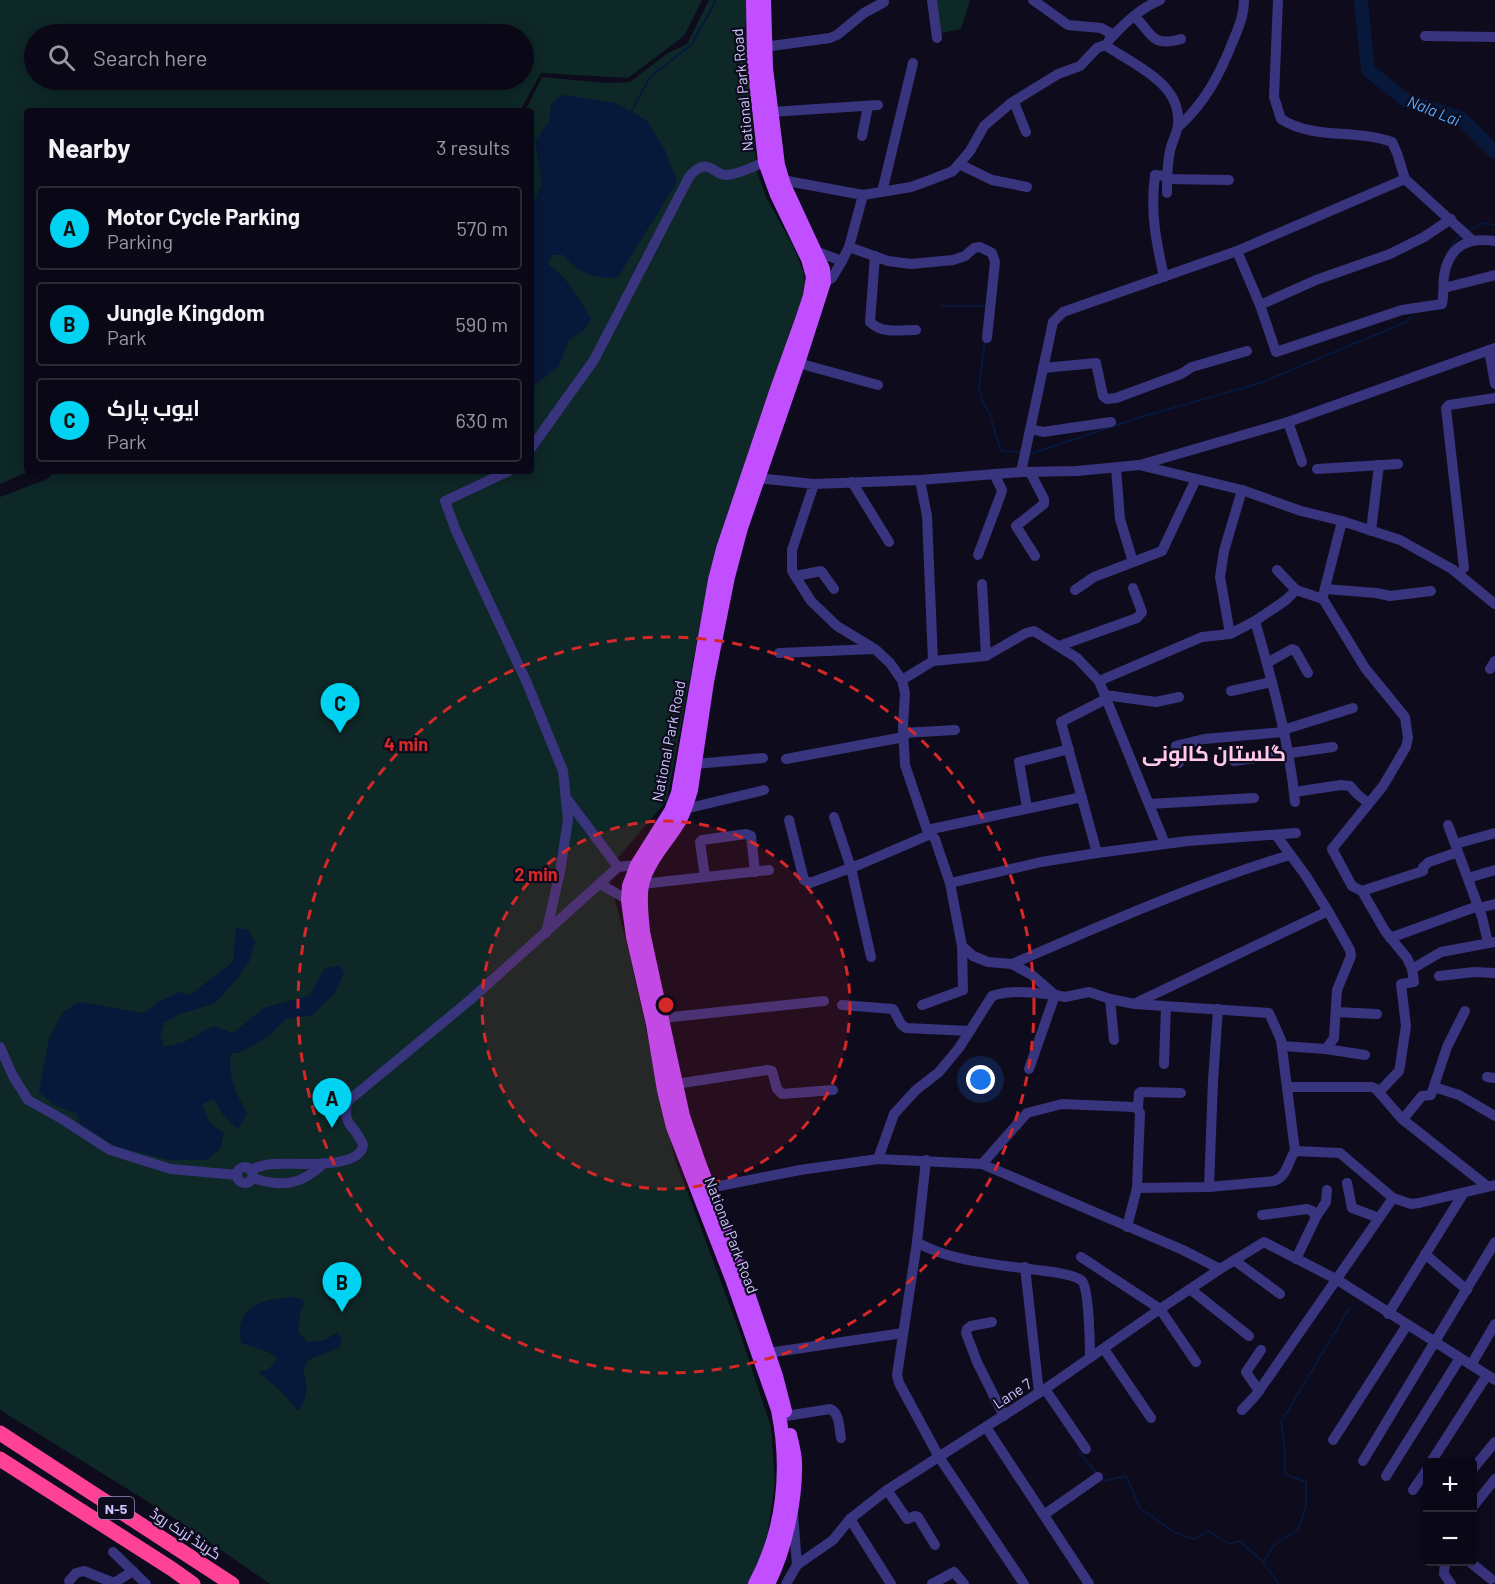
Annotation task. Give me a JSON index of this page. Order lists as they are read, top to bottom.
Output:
{
  "streets": {
    "highway": ["N-5", "گرینڈ ٹرنک روڈ"],
    "main road": ["National Park Road"],
    "street": ["Lane 7"]
  },
  "districts": ["گلستان کالونی"],
  "water": ["Nala Lai"],
  "page": {
    "search": "Search here",
    "heading": ["Nearby", "3 results"],
    "list": [
      {
        "mark": "A",
        "name": "Motor Cycle Parking",
        "note": "Parking",
        "value": "570 m"
      },
      {
        "mark": "B",
        "name": "Jungle Kingdom",
        "note": "Park",
        "value": "590 m"
      },
      {
        "mark": "C",
        "name": "ایوب پارک",
        "note": "Park",
        "value": "630 m"
      }
    ],
    "pins": ["C", "A", "B"],
    "map_buttons": ["+", "−"]
  },
  "rings": ["4 min", "2 min"]
}
